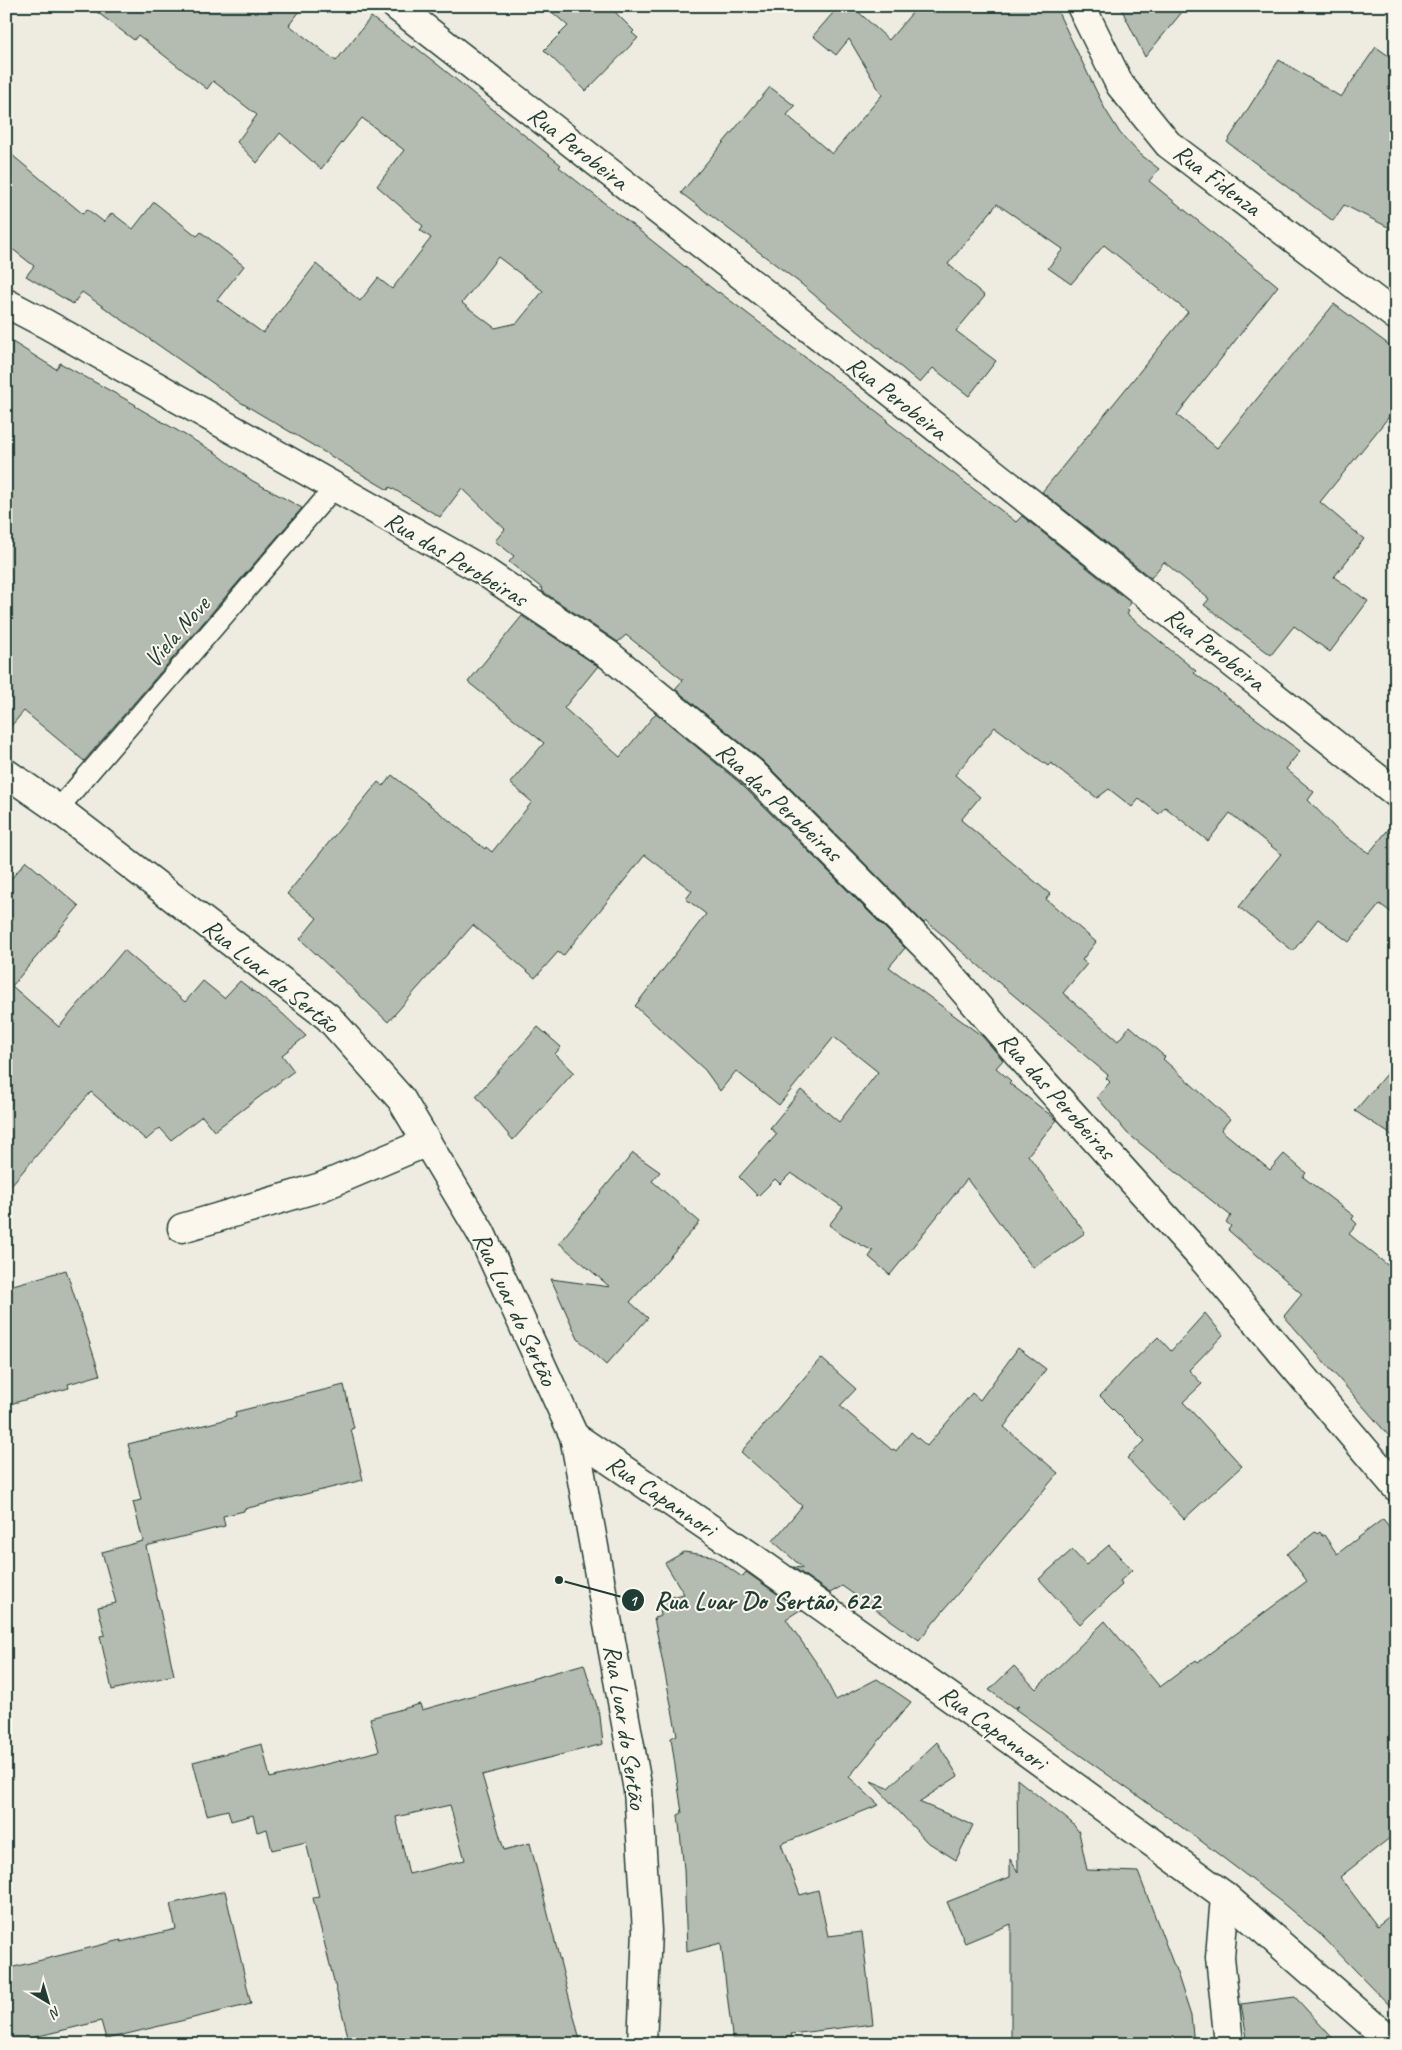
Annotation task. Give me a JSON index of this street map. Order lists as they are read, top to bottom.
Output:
{
  "streets": {
    "street": [
      "Rua Perobeira",
      "Rua Fidenza",
      "Rua das Perobeiras",
      "Rua Luar do Sertão",
      "Rua Capannori"
    ],
    "lane": ["Viela Nove"]
  },
  "crossings": [
    ["Rua das Perobeiras", "Viela Nove"],
    ["Viela Nove", "Rua Luar do Sertão"],
    ["Rua Luar do Sertão", "Rua Capannori"]
  ],
  "places": ["Rua Luar Do Sertão, 622"],
  "north": "bottom right"
}
